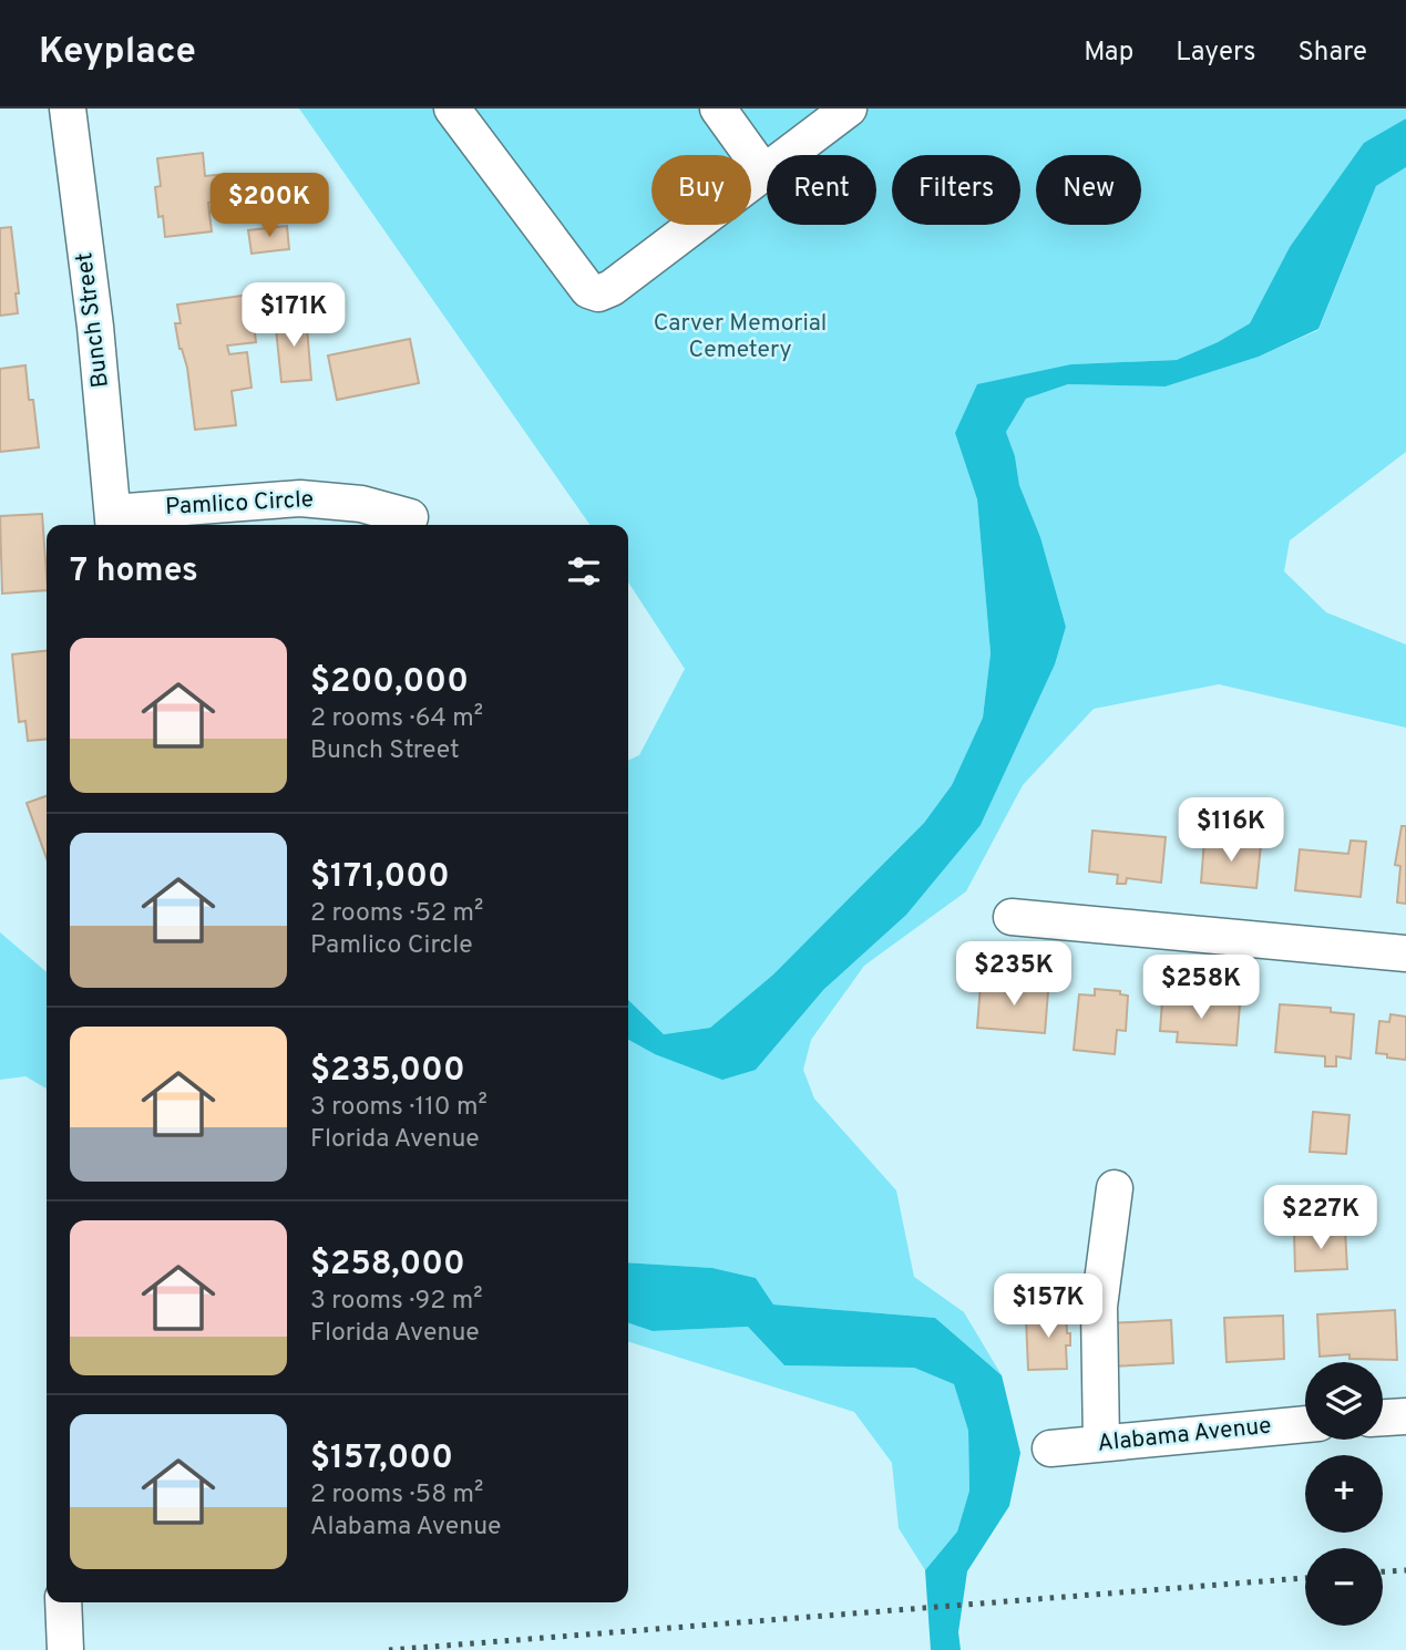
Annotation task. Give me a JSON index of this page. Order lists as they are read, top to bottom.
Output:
{
  "streets": {
    "street": ["Bunch Street", "Pamlico Circle", "Alabama Avenue"]
  },
  "crossings": [
    ["Bunch Street", "Pamlico Circle"]
  ],
  "parks": ["Carver Memorial Cemetery"],
  "page": {
    "header": "Keyplace",
    "nav": ["Map", "Layers", "Share"],
    "chip": [
      "Buy",
      "Rent",
      "Filters",
      "New"
    ],
    "price": [
      "$200K",
      "$171K",
      "$116K",
      "$235K",
      "$258K",
      "$227K",
      "$157K"
    ],
    "heading": "7 homes",
    "list": [
      {
        "name": "$200,000",
        "note": "2 rooms · 64 m² · Bunch Street"
      },
      {
        "name": "$171,000",
        "note": "2 rooms · 52 m² · Pamlico Circle"
      },
      {
        "name": "$235,000",
        "note": "3 rooms · 110 m² · Florida Avenue"
      },
      {
        "name": "$258,000",
        "note": "3 rooms · 92 m² · Florida Avenue"
      },
      {
        "name": "$157,000",
        "note": "2 rooms · 58 m² · Alabama Avenue"
      }
    ],
    "map_buttons": ["+", "−"]
  }
}
